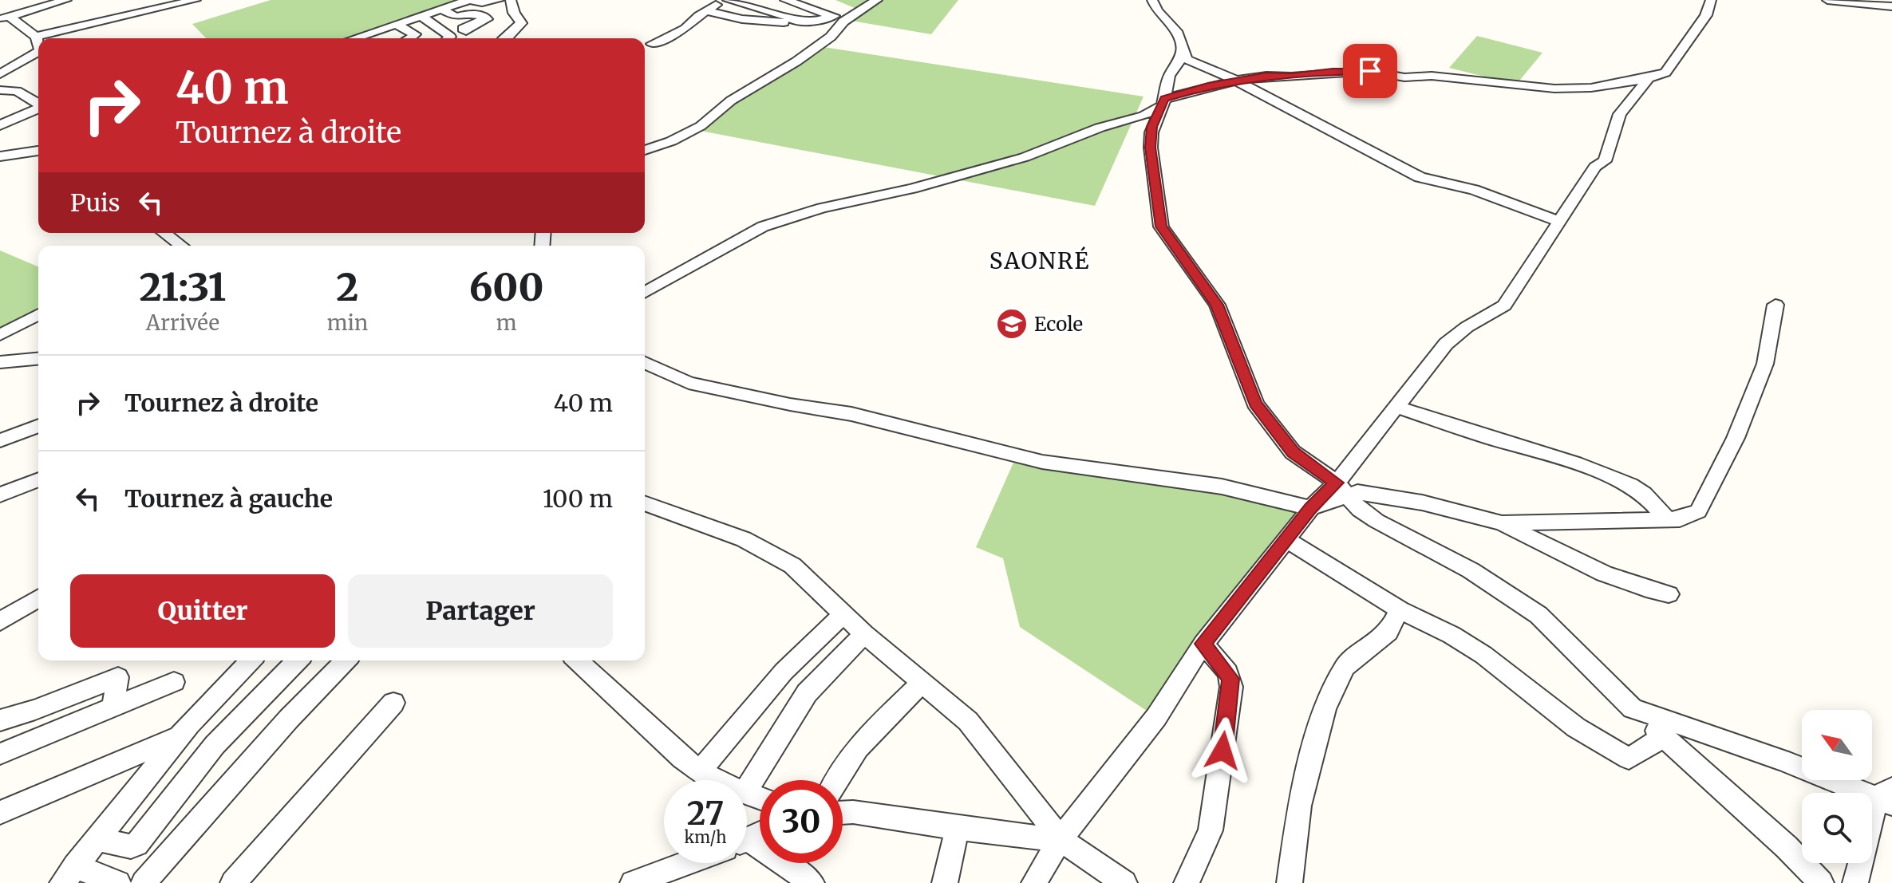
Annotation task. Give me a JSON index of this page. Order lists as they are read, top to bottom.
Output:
{
  "districts": ["SAONRÉ"],
  "places": {
    "school or university": ["Ecole"]
  },
  "north": "top left",
  "page": {
    "turn": ["40 m", "Tournez à droite"],
    "then": "Puis",
    "eta": [
      "21:31",
      "Arrivée",
      "2",
      "min",
      "600",
      "m"
    ],
    "list": [
      {
        "name": "Tournez à droite",
        "value": "40 m"
      },
      {
        "name": "Tournez à gauche",
        "value": "100 m"
      }
    ],
    "buttons": ["Quitter", "Partager"],
    "speed": "27 km/h",
    "limit": "30"
  }
}
